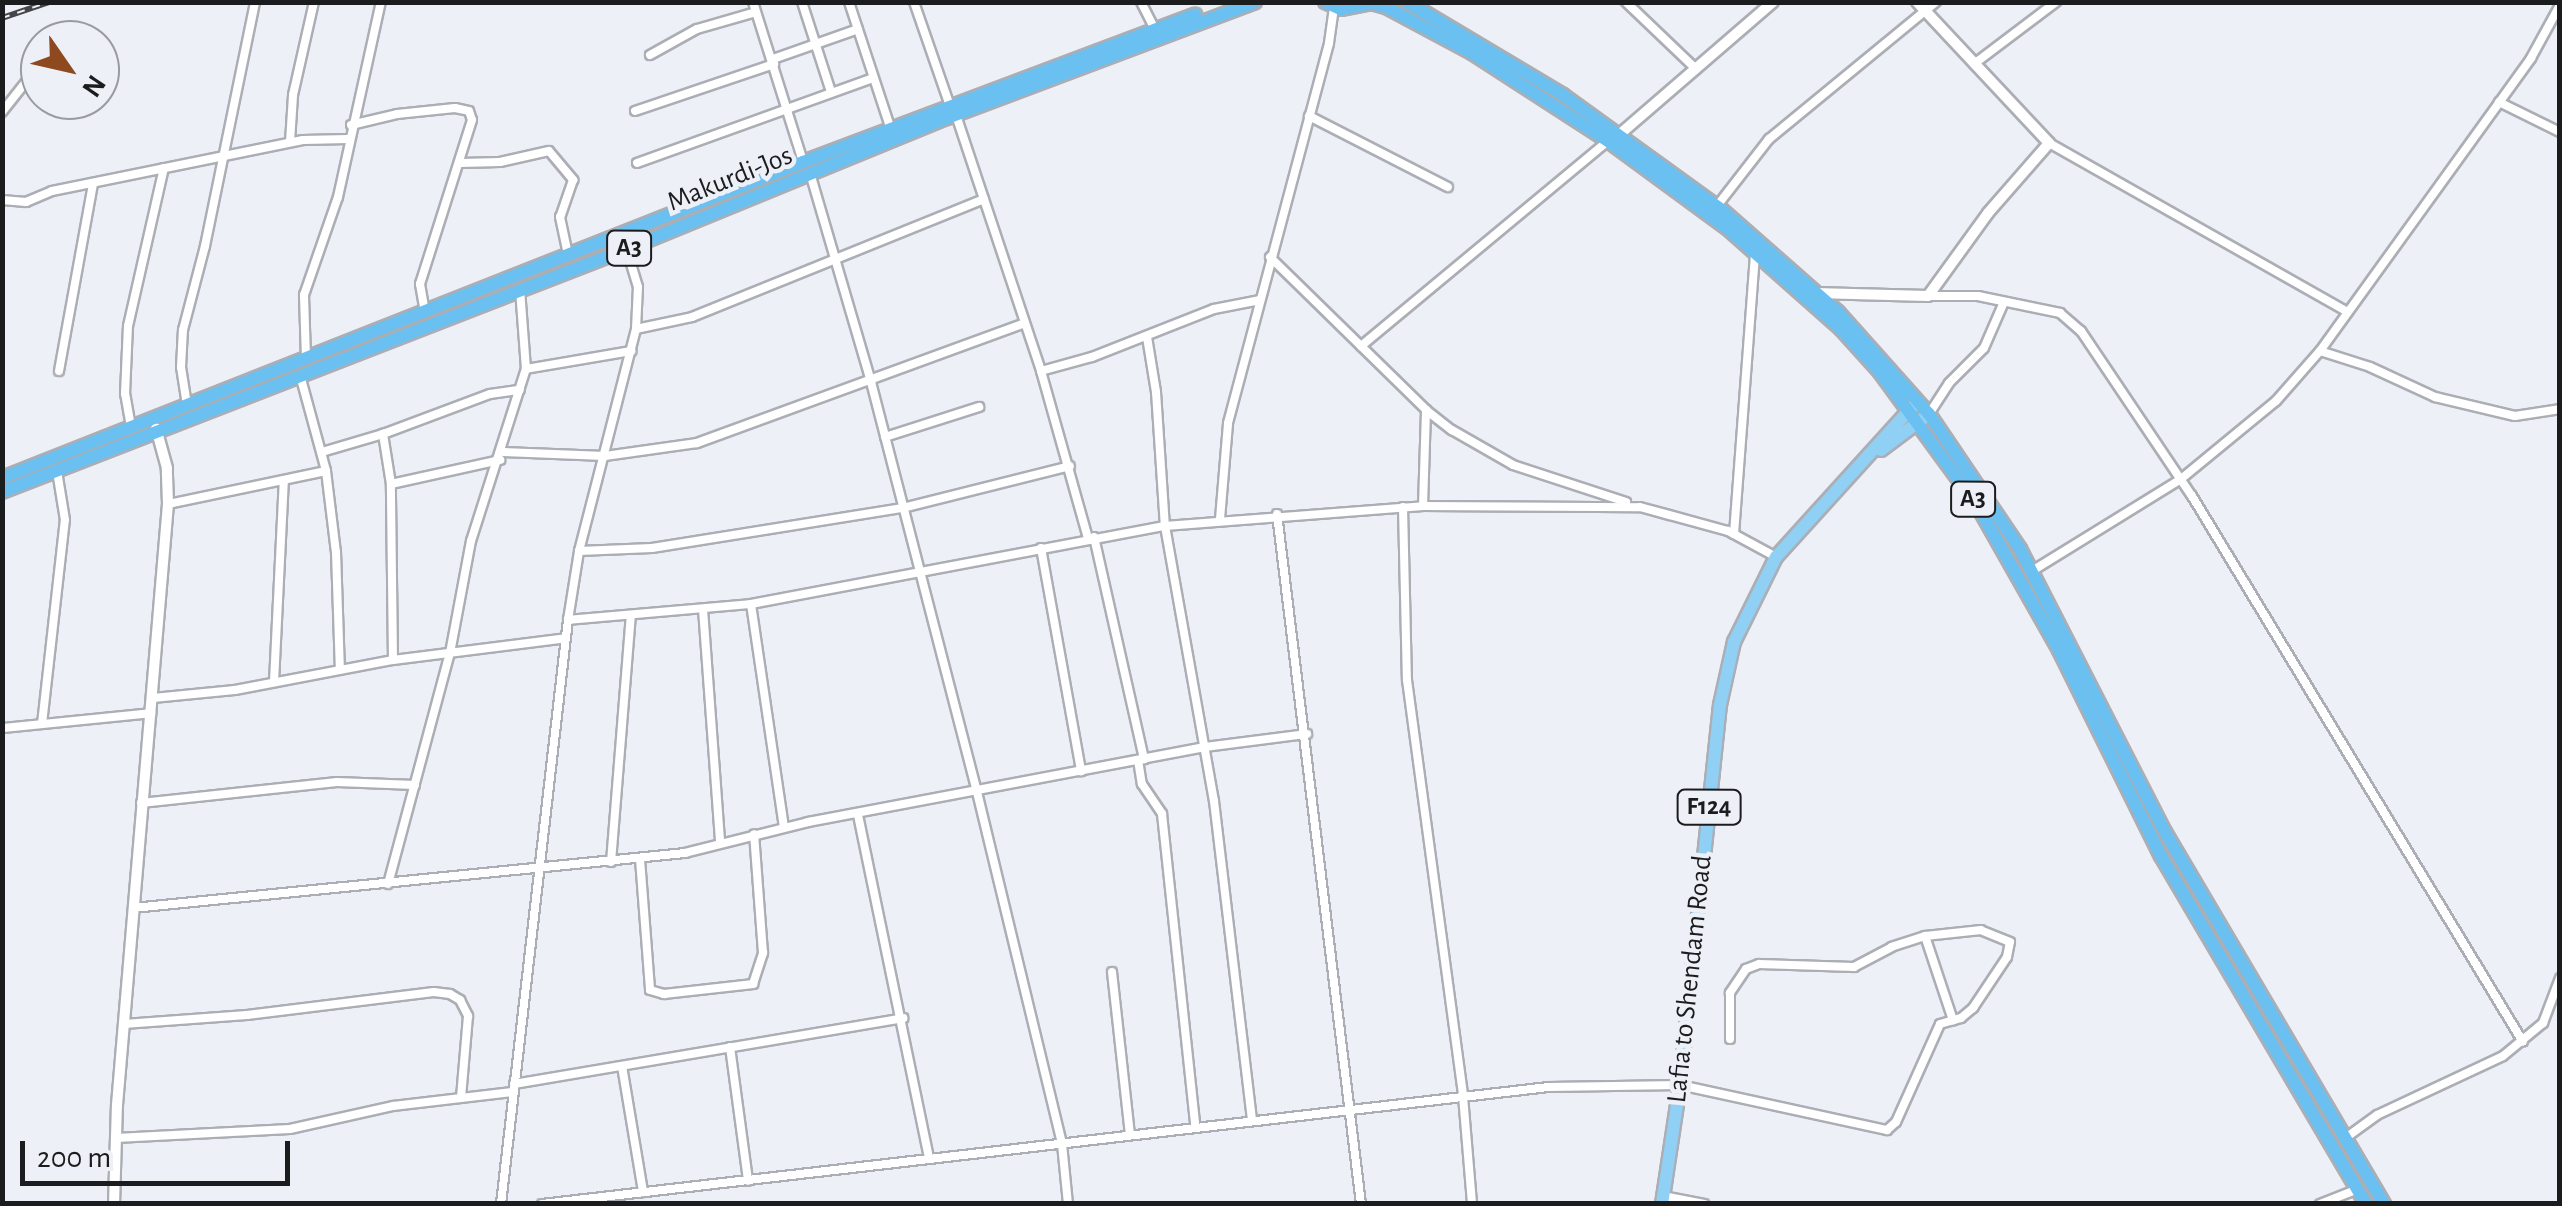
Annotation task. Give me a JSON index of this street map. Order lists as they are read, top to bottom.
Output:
{
  "streets": {
    "highway": ["Makurdi-Jos", "A3"],
    "main road": ["F124", "Lafia to Shendam Road"]
  },
  "crossings": [
    ["A3", "F124"],
    ["A3", "Lafia to Shendam Road"],
    ["F124", "Lafia to Shendam Road"]
  ],
  "scale_bar": "200 m",
  "north": "bottom right"
}
